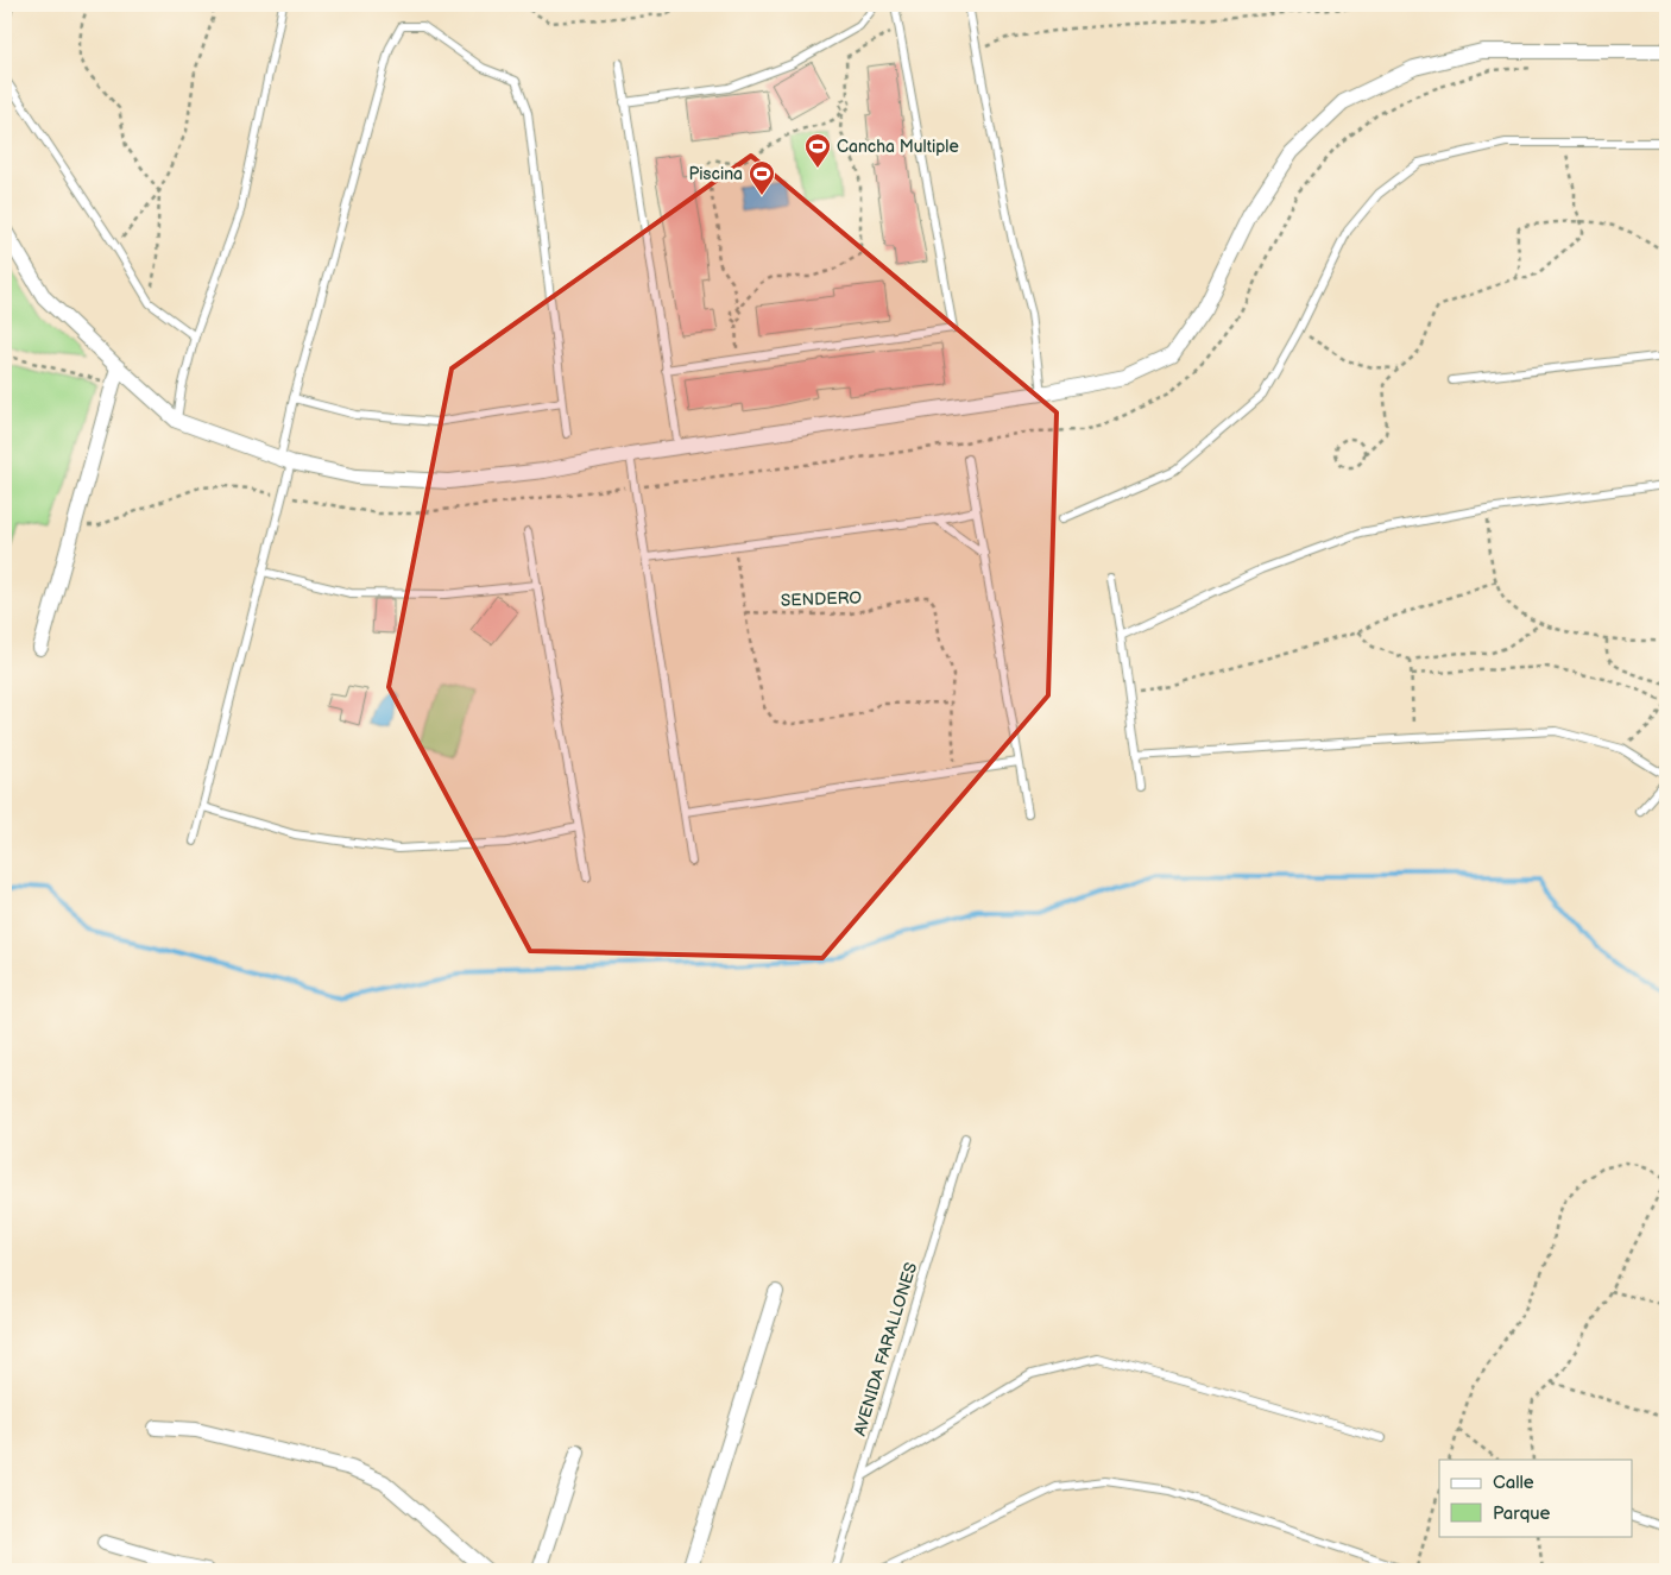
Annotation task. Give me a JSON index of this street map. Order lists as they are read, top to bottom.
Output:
{
  "streets": {
    "lane": ["AVENIDA FARALLONES"],
    "path": ["SENDERO"]
  },
  "places": {
    "sports": ["Cancha Multiple", "Piscina"]
  },
  "legend": ["Calle", "Parque"]
}
